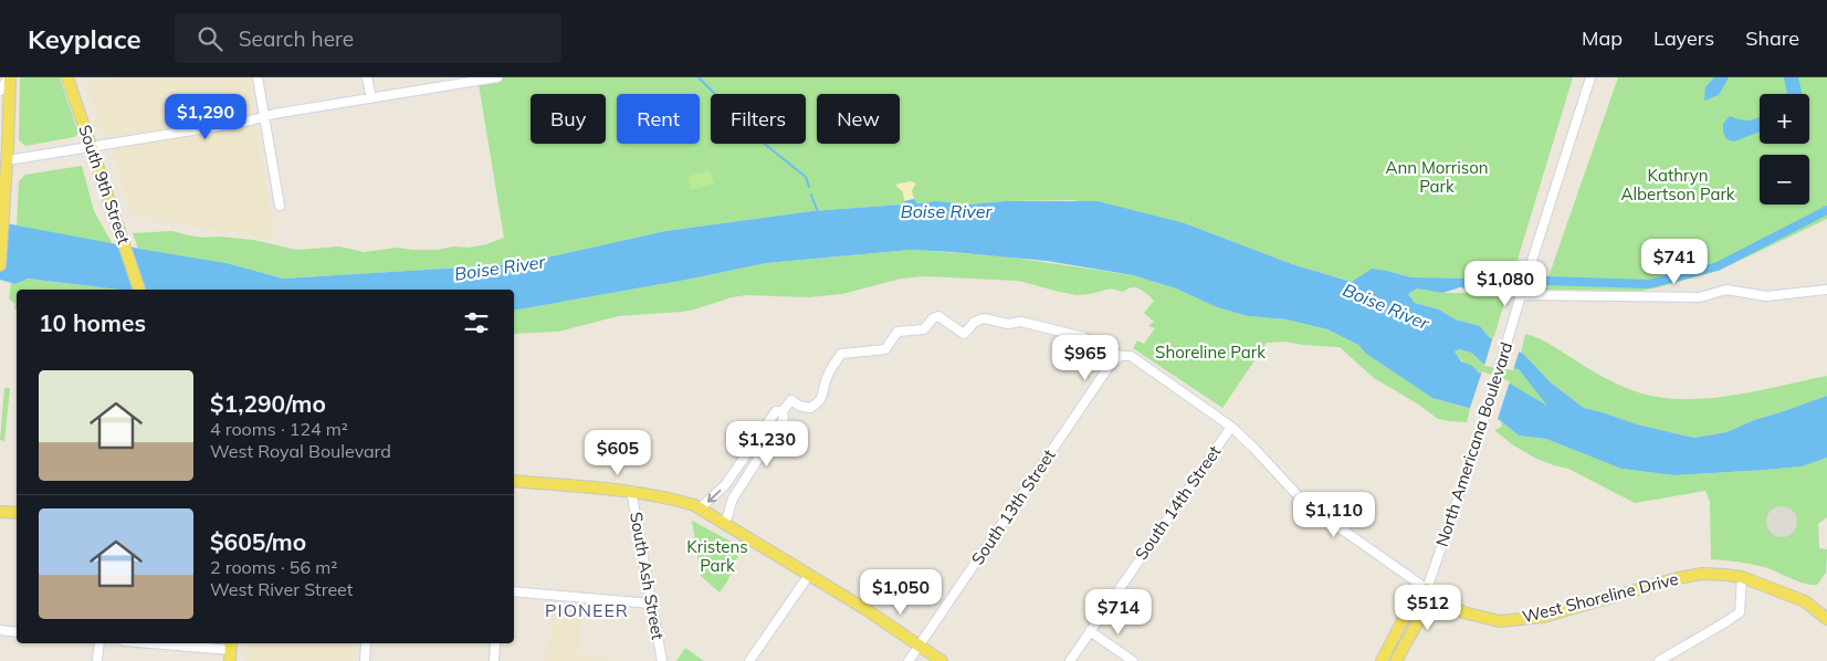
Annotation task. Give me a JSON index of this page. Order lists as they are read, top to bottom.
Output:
{
  "streets": {
    "main road": ["South 9th Street", "West Shoreline Drive"],
    "street": [
      "North Americana Boulevard",
      "South 14th Street",
      "South 13th Street",
      "South Ash Street"
    ]
  },
  "crossings": [
    ["North Americana Boulevard", "West Shoreline Drive"],
    ["South 14th Street", "West Shoreline Drive"],
    ["South 13th Street", "West Shoreline Drive"]
  ],
  "districts": ["PIONEER"],
  "water": ["Boise River"],
  "parks": [
    "Ann Morrison Park",
    "Kathryn Albertson Park",
    "Shoreline Park",
    "Kristens Park"
  ],
  "page": {
    "header": "Keyplace",
    "search": "Search here",
    "nav": ["Map", "Layers", "Share"],
    "map_buttons": ["+", "−"],
    "price": [
      "$1,290",
      "$741",
      "$1,080",
      "$965",
      "$1,230",
      "$605",
      "$1,110",
      "$1,050",
      "$512",
      "$714"
    ],
    "chip": [
      "Buy",
      "Rent",
      "Filters",
      "New"
    ],
    "heading": "10 homes",
    "list": [
      {
        "name": "$1,290/mo",
        "note": "4 rooms · 124 m² · West Royal Boulevard"
      },
      {
        "name": "$605/mo",
        "note": "2 rooms · 56 m² · West River Street"
      }
    ]
  }
}
